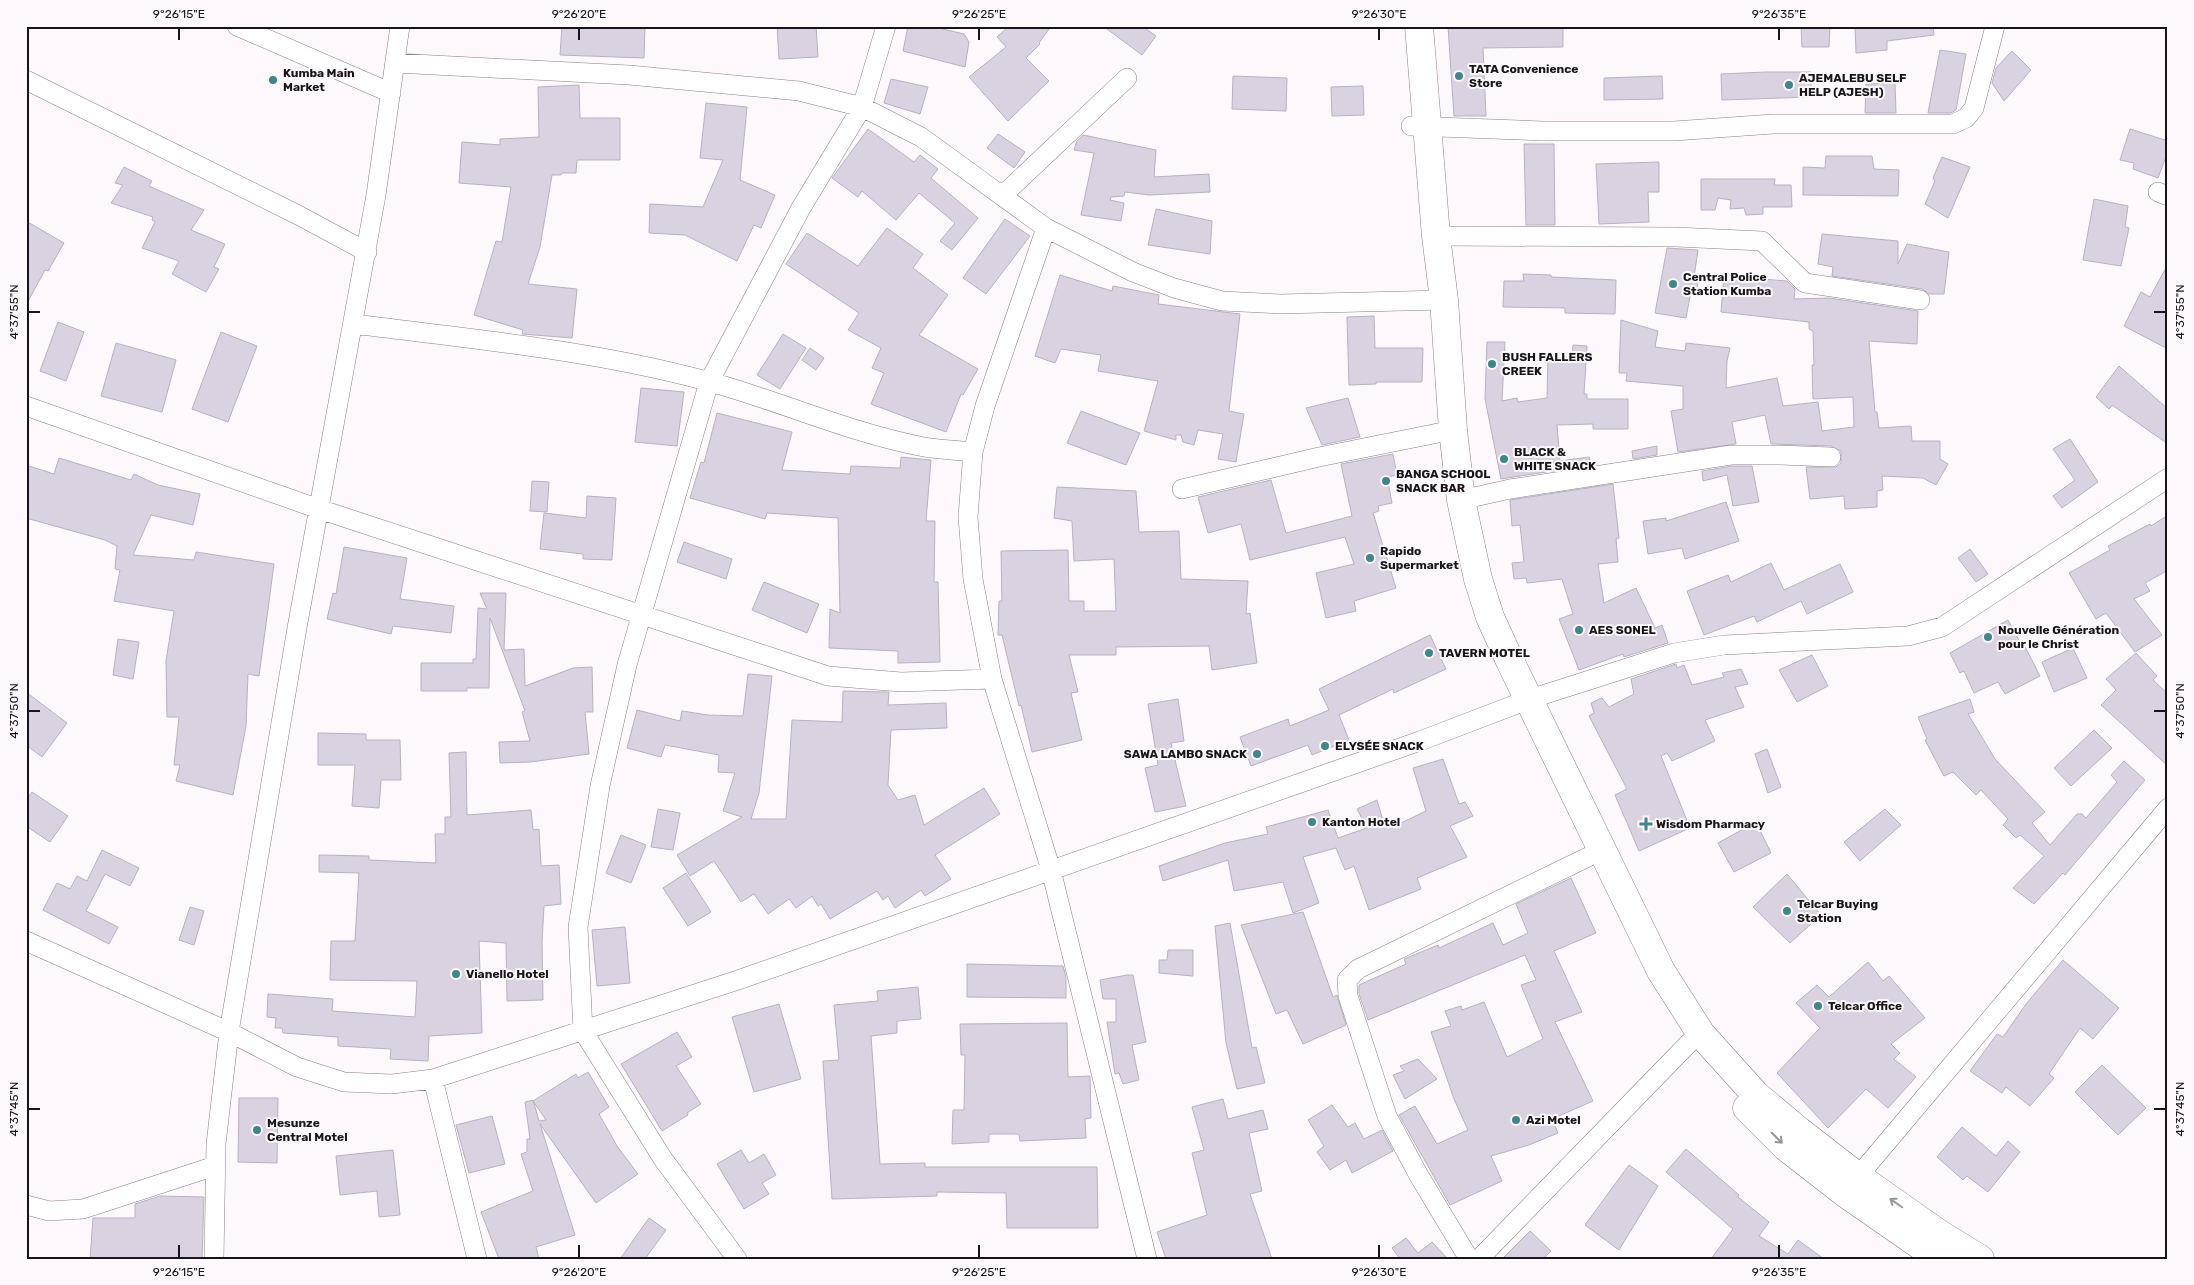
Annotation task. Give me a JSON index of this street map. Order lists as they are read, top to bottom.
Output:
{
  "places": {
    "other": [
      "TATA Convenience Store",
      "Kumba Main Market",
      "AJEMALEBU SELF HELP (AJESH)",
      "Central Police Station Kumba",
      "BUSH FALLERS CREEK",
      "BLACK & WHITE SNACK",
      "BANGA SCHOOL SNACK BAR",
      "Rapido Supermarket",
      "AES SONEL",
      "Nouvelle Génération pour le Christ",
      "TAVERN MOTEL",
      "ELYSÉE SNACK",
      "SAWA LAMBO SNACK",
      "Kanton Hotel",
      "Telcar Buying Station",
      "Vianello Hotel",
      "Telcar Office",
      "Azi Motel",
      "Mesunze Central Motel"
    ],
    "health": ["Wisdom Pharmacy"]
  },
  "coordinates": [
    "9°26'15\"E",
    "9°26'20\"E",
    "9°26'25\"E",
    "9°26'30\"E",
    "9°26'35\"E",
    "4°37'55\"N",
    "4°37'50\"N",
    "4°37'45\"N"
  ]
}
